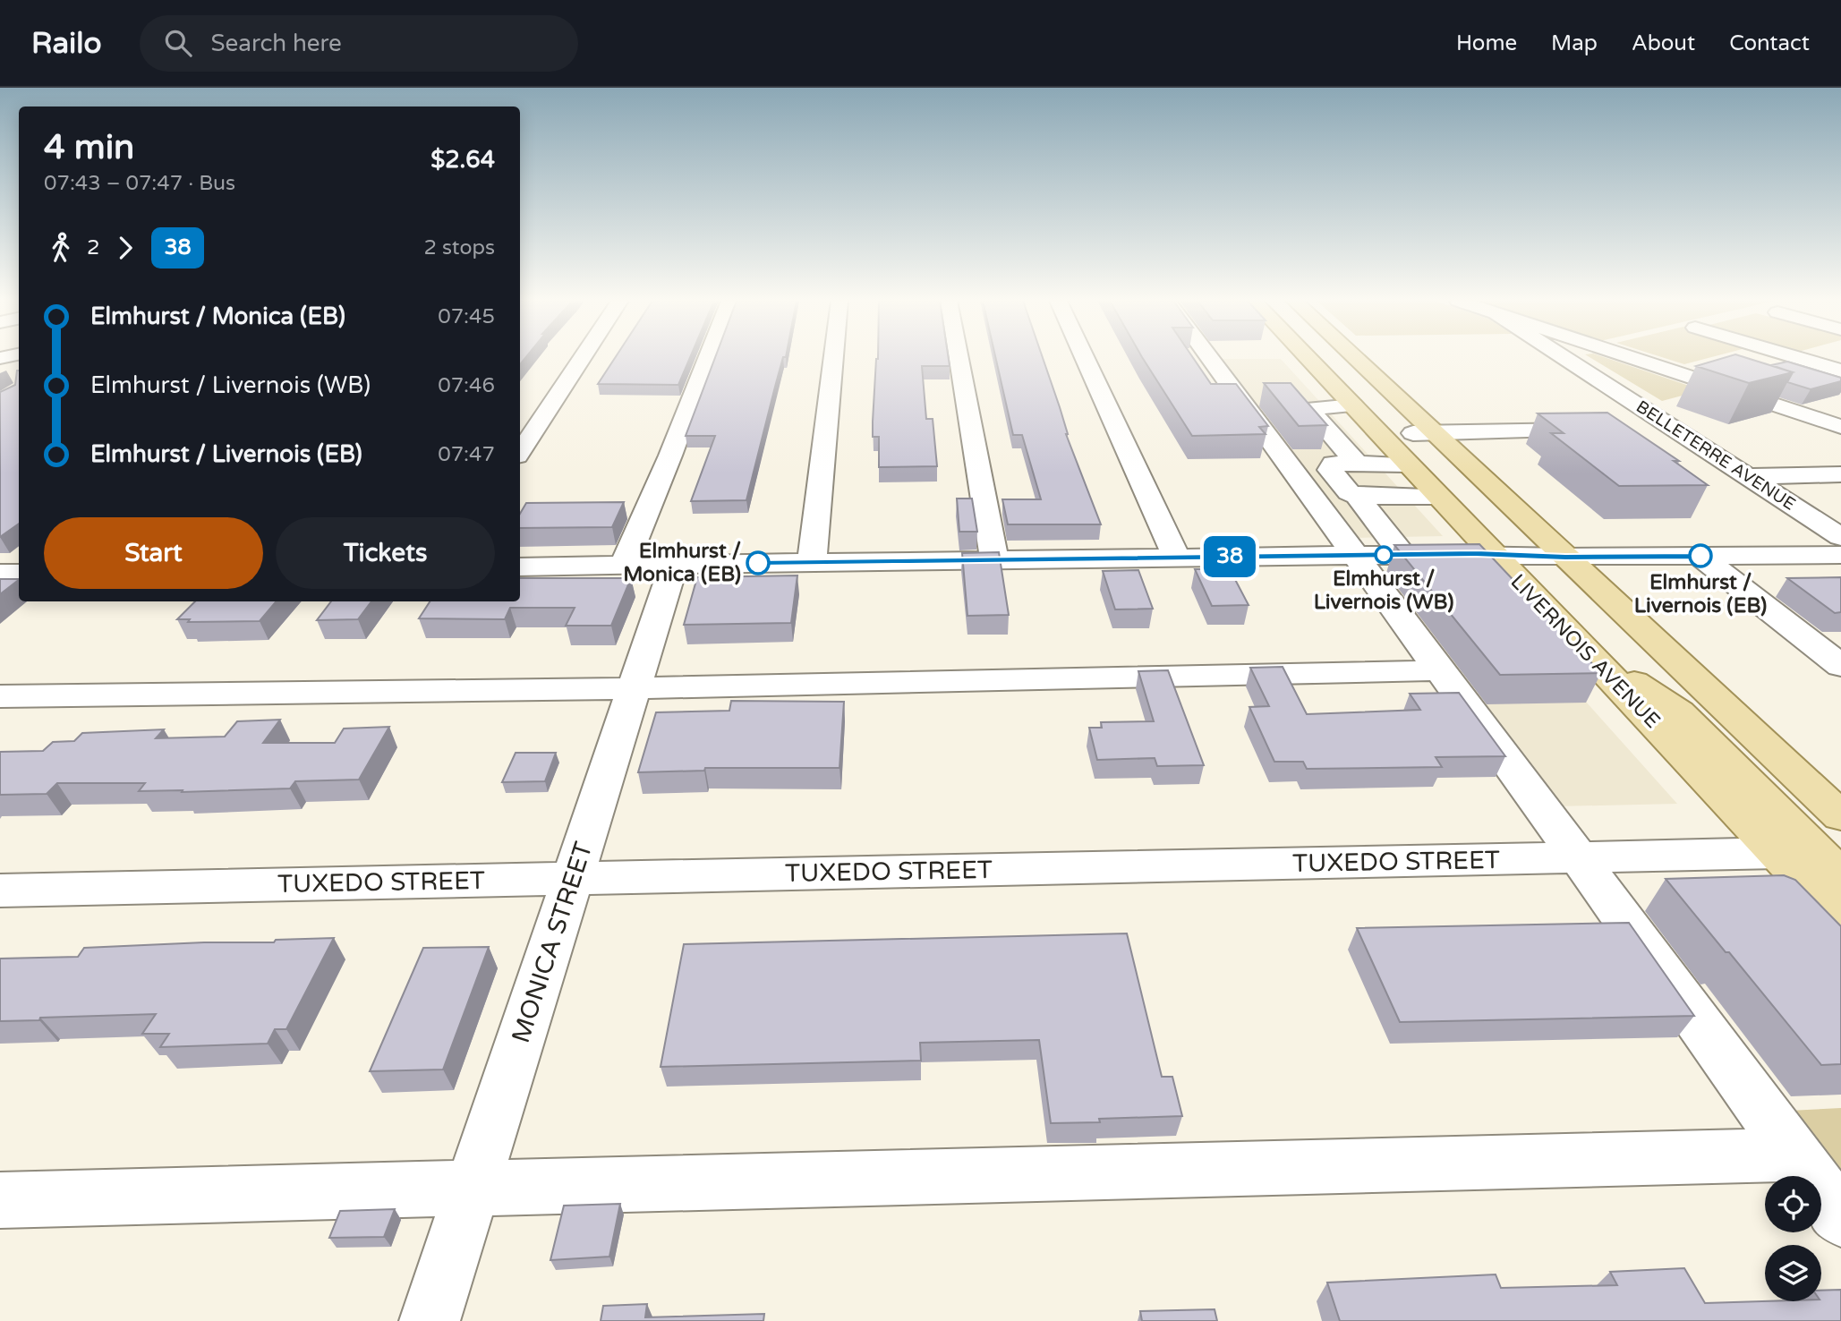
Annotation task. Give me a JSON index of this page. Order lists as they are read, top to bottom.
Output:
{
  "streets": {
    "main road": ["LIVERNOIS AVENUE"],
    "street": ["BELLETERRE AVENUE", "TUXEDO STREET", "MONICA STREET"]
  },
  "crossings": [
    ["LIVERNOIS AVENUE", "TUXEDO STREET"],
    ["TUXEDO STREET", "MONICA STREET"]
  ],
  "places": ["Elmhurst / Livernois (WB)", "Elmhurst / Livernois (EB)", "Elmhurst / Monica (EB)"],
  "lines": ["bus line 38"],
  "page": {
    "header": "Railo",
    "search": "Search here",
    "nav": [
      "Home",
      "Map",
      "About",
      "Contact"
    ],
    "on_map": "38",
    "heading": ["4 min", "07:43 – 07:47 · Bus", "$2.64"],
    "legs": ["2", "38", "2 stops"],
    "list": [
      {
        "name": "Elmhurst / Monica (EB)",
        "value": "07:45"
      },
      {
        "name": "Elmhurst / Livernois (WB)",
        "value": "07:46"
      },
      {
        "name": "Elmhurst / Livernois (EB)",
        "value": "07:47"
      }
    ],
    "buttons": ["Start", "Tickets"]
  }
}
